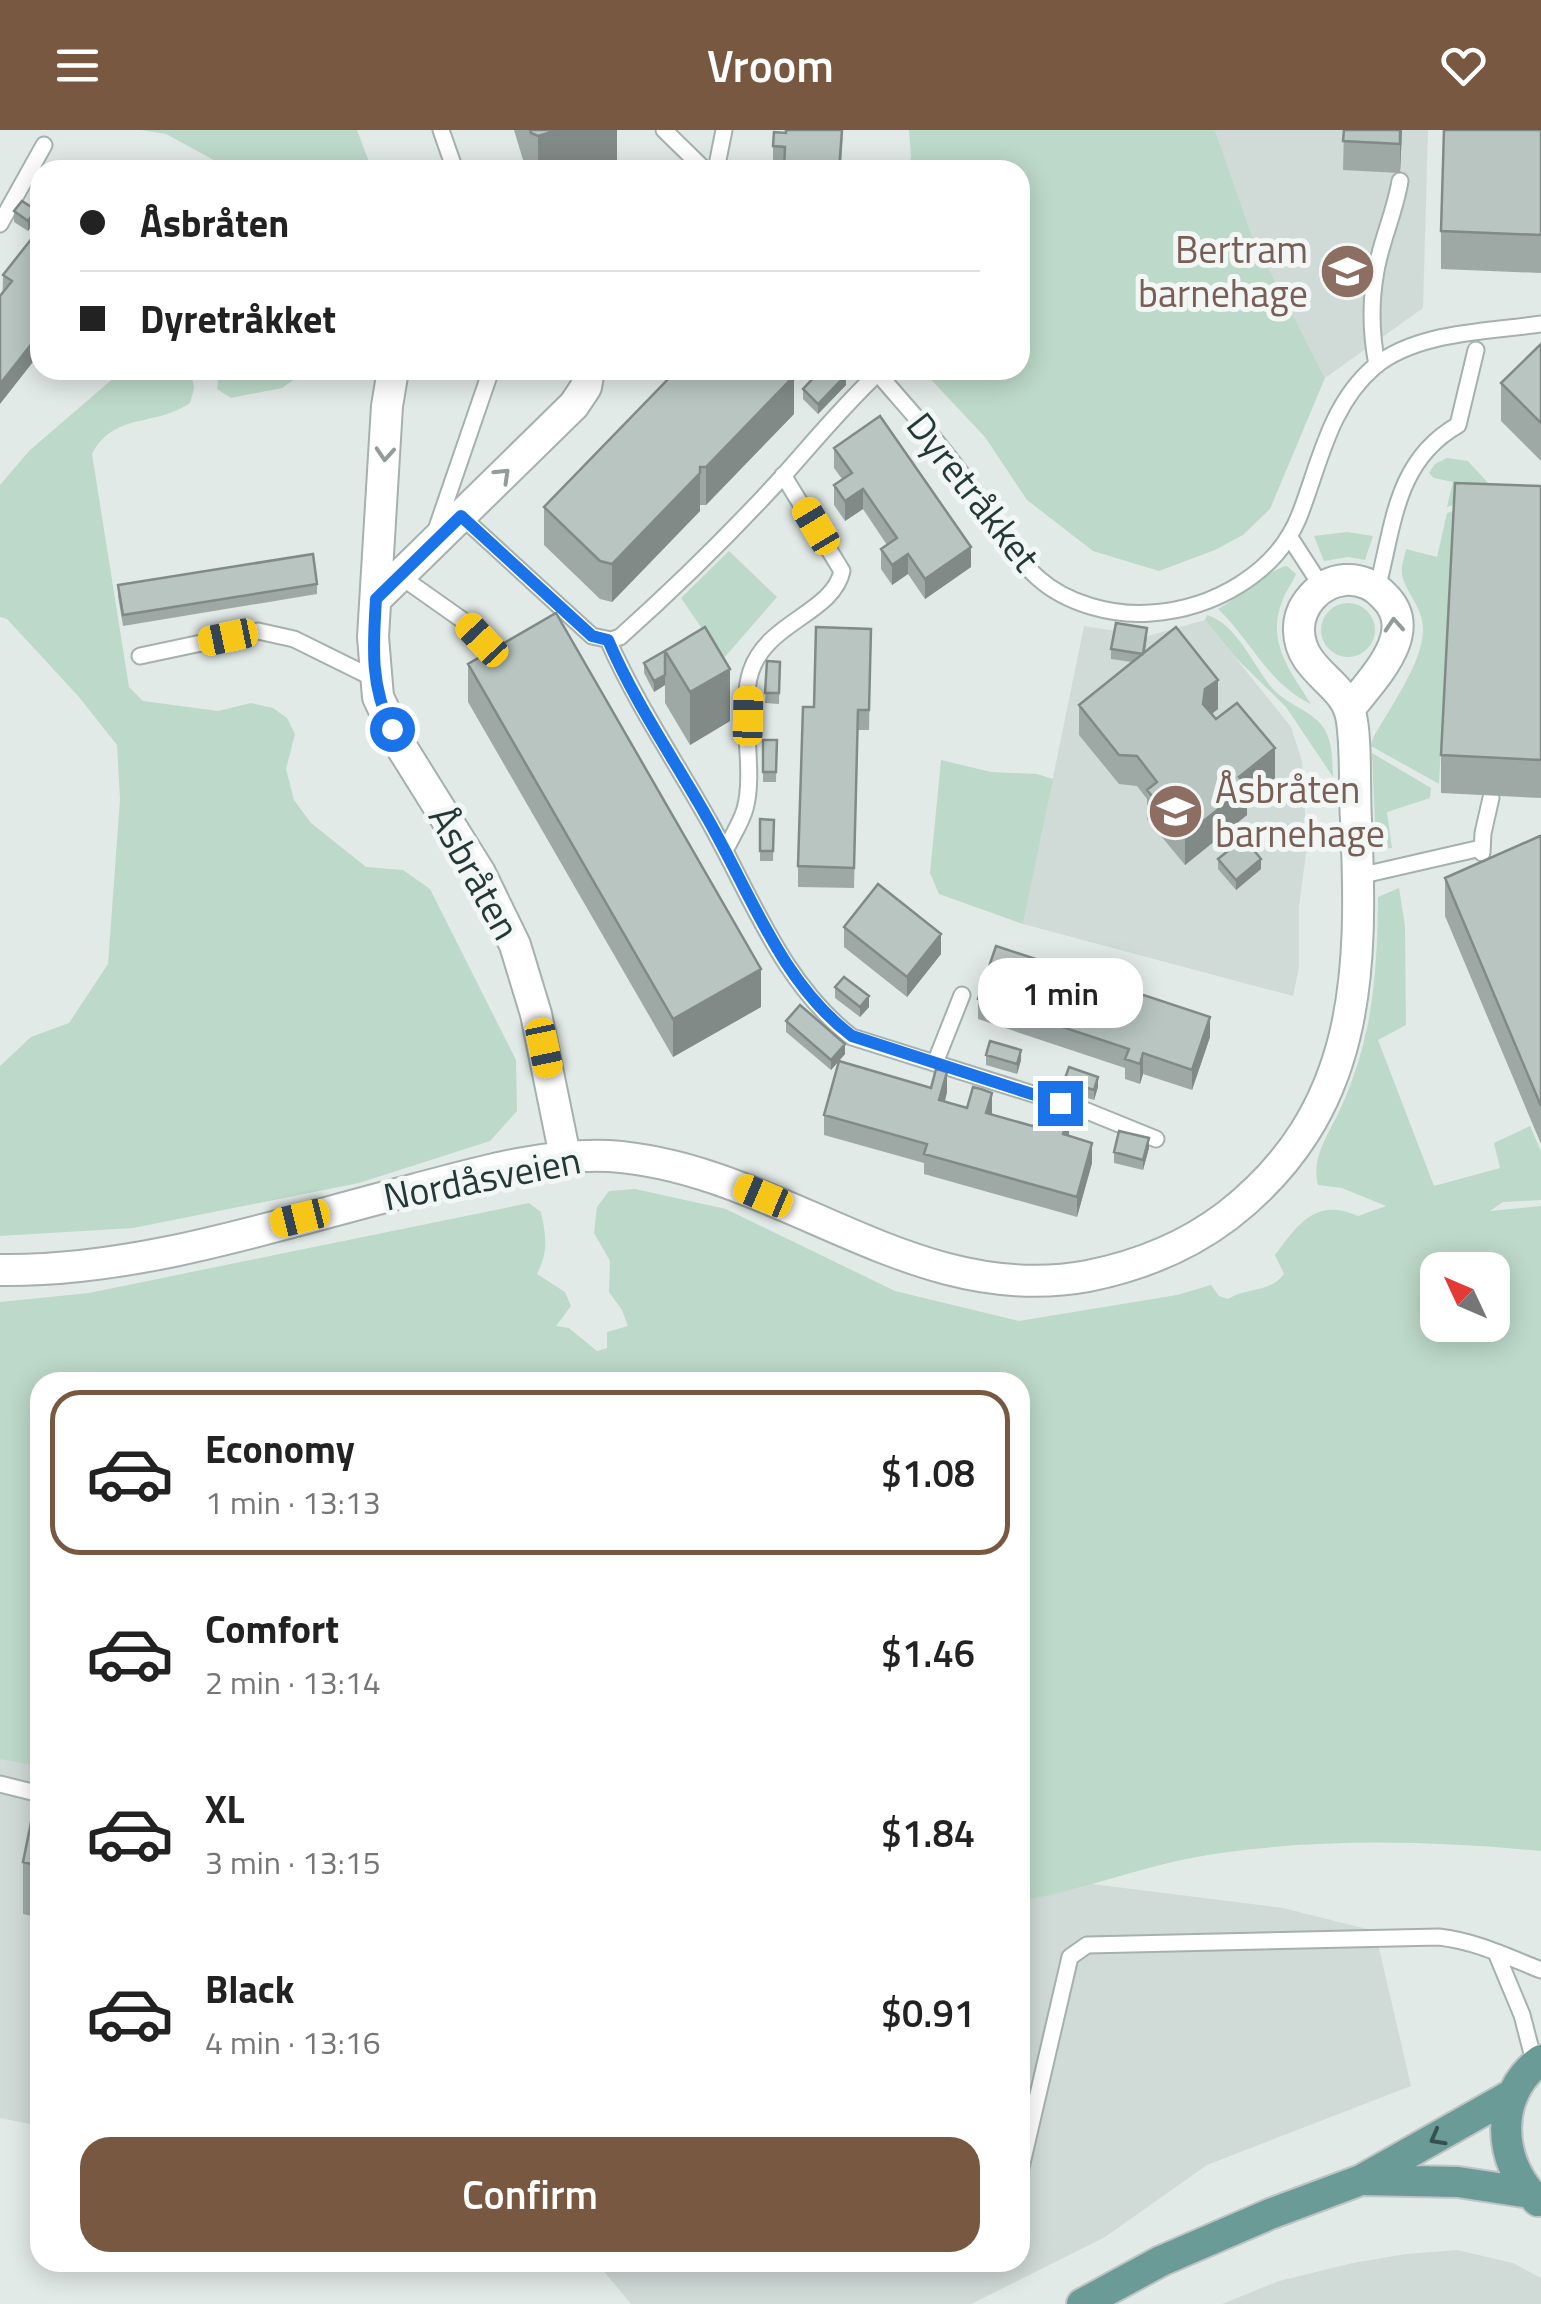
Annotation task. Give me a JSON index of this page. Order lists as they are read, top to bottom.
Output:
{
  "streets": {
    "street": ["Åsbråten", "Nordåsveien"],
    "lane": ["Dyretråkket"]
  },
  "crossings": [
    ["Åsbråten", "Nordåsveien"]
  ],
  "places": {
    "school or university": ["Bertram barnehage", "Åsbråten barnehage"]
  },
  "north": "top left",
  "page": {
    "header": "Vroom",
    "banner": ["Åsbråten", "Dyretråkket"],
    "bubble": "1 min",
    "list": [
      {
        "name": "Economy",
        "note": "1 min · 13:13",
        "value": "$1.08"
      },
      {
        "name": "Comfort",
        "note": "2 min · 13:14",
        "value": "$1.46"
      },
      {
        "name": "XL",
        "note": "3 min · 13:15",
        "value": "$1.84"
      },
      {
        "name": "Black",
        "note": "4 min · 13:16",
        "value": "$0.91"
      }
    ],
    "buttons": "Confirm"
  }
}
